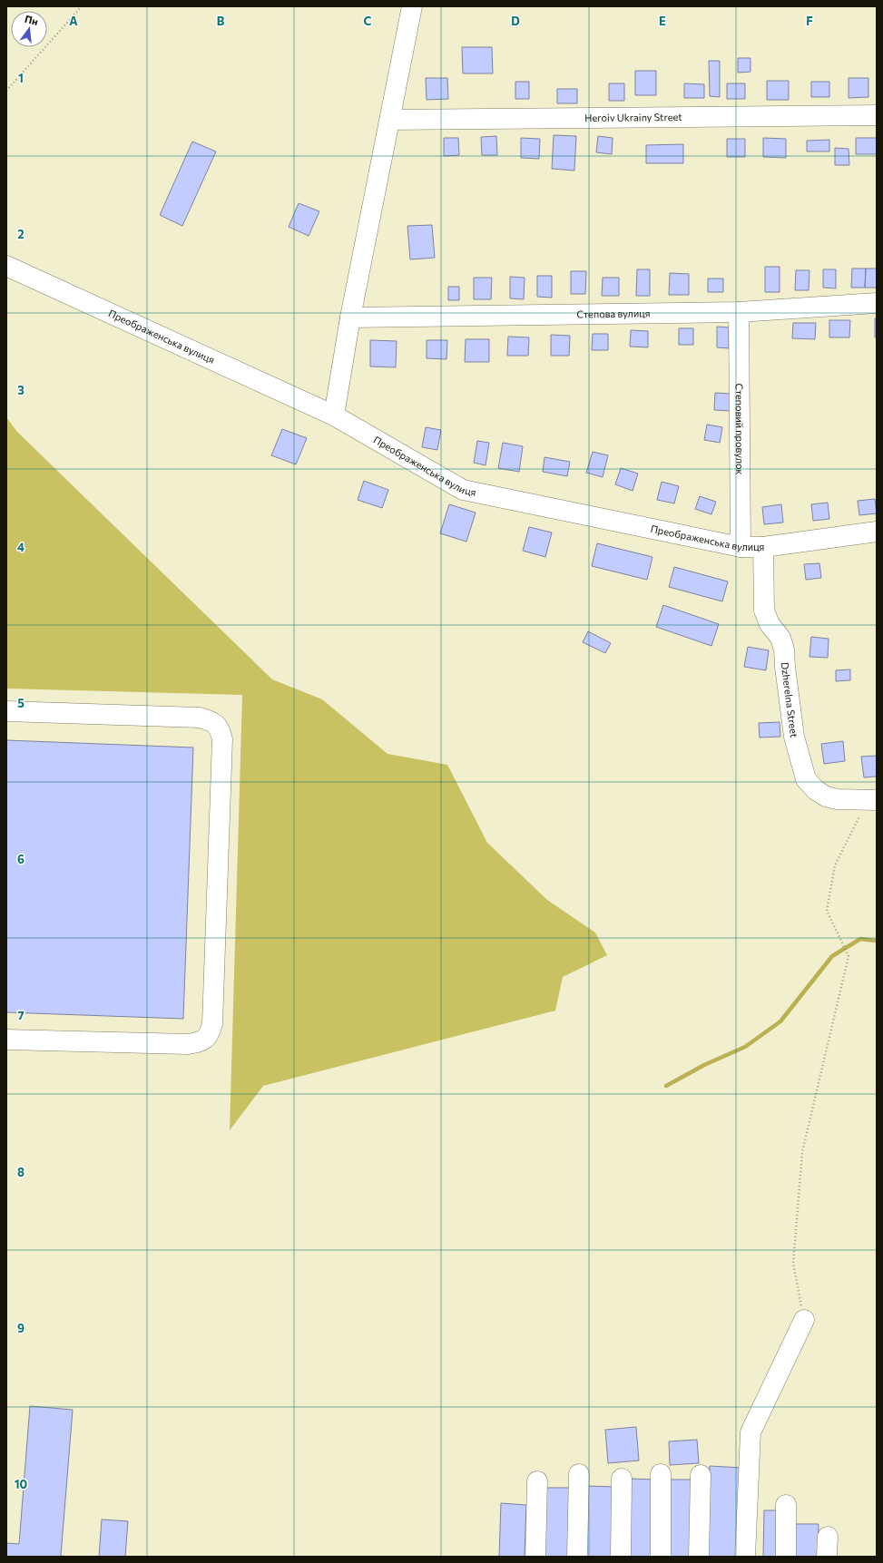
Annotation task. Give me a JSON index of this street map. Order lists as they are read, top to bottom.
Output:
{
  "streets": {
    "street": [
      "Heroiv Ukrainy Street",
      "Степова вулиця",
      "Преображенська вулиця",
      "Степовий провулок",
      "Dzherelna Street"
    ]
  },
  "crossings": [
    ["Степова вулиця", "Степовий провулок"],
    ["Преображенська вулиця", "Степовий провулок"],
    ["Преображенська вулиця", "Dzherelna Street"]
  ],
  "north": "top",
  "grid": {
    "columns": [
      "A",
      "B",
      "C",
      "D",
      "E",
      "F"
    ],
    "rows": [
      "1",
      "2",
      "3",
      "4",
      "5",
      "6",
      "7",
      "8",
      "9",
      "10"
    ]
  }
}
